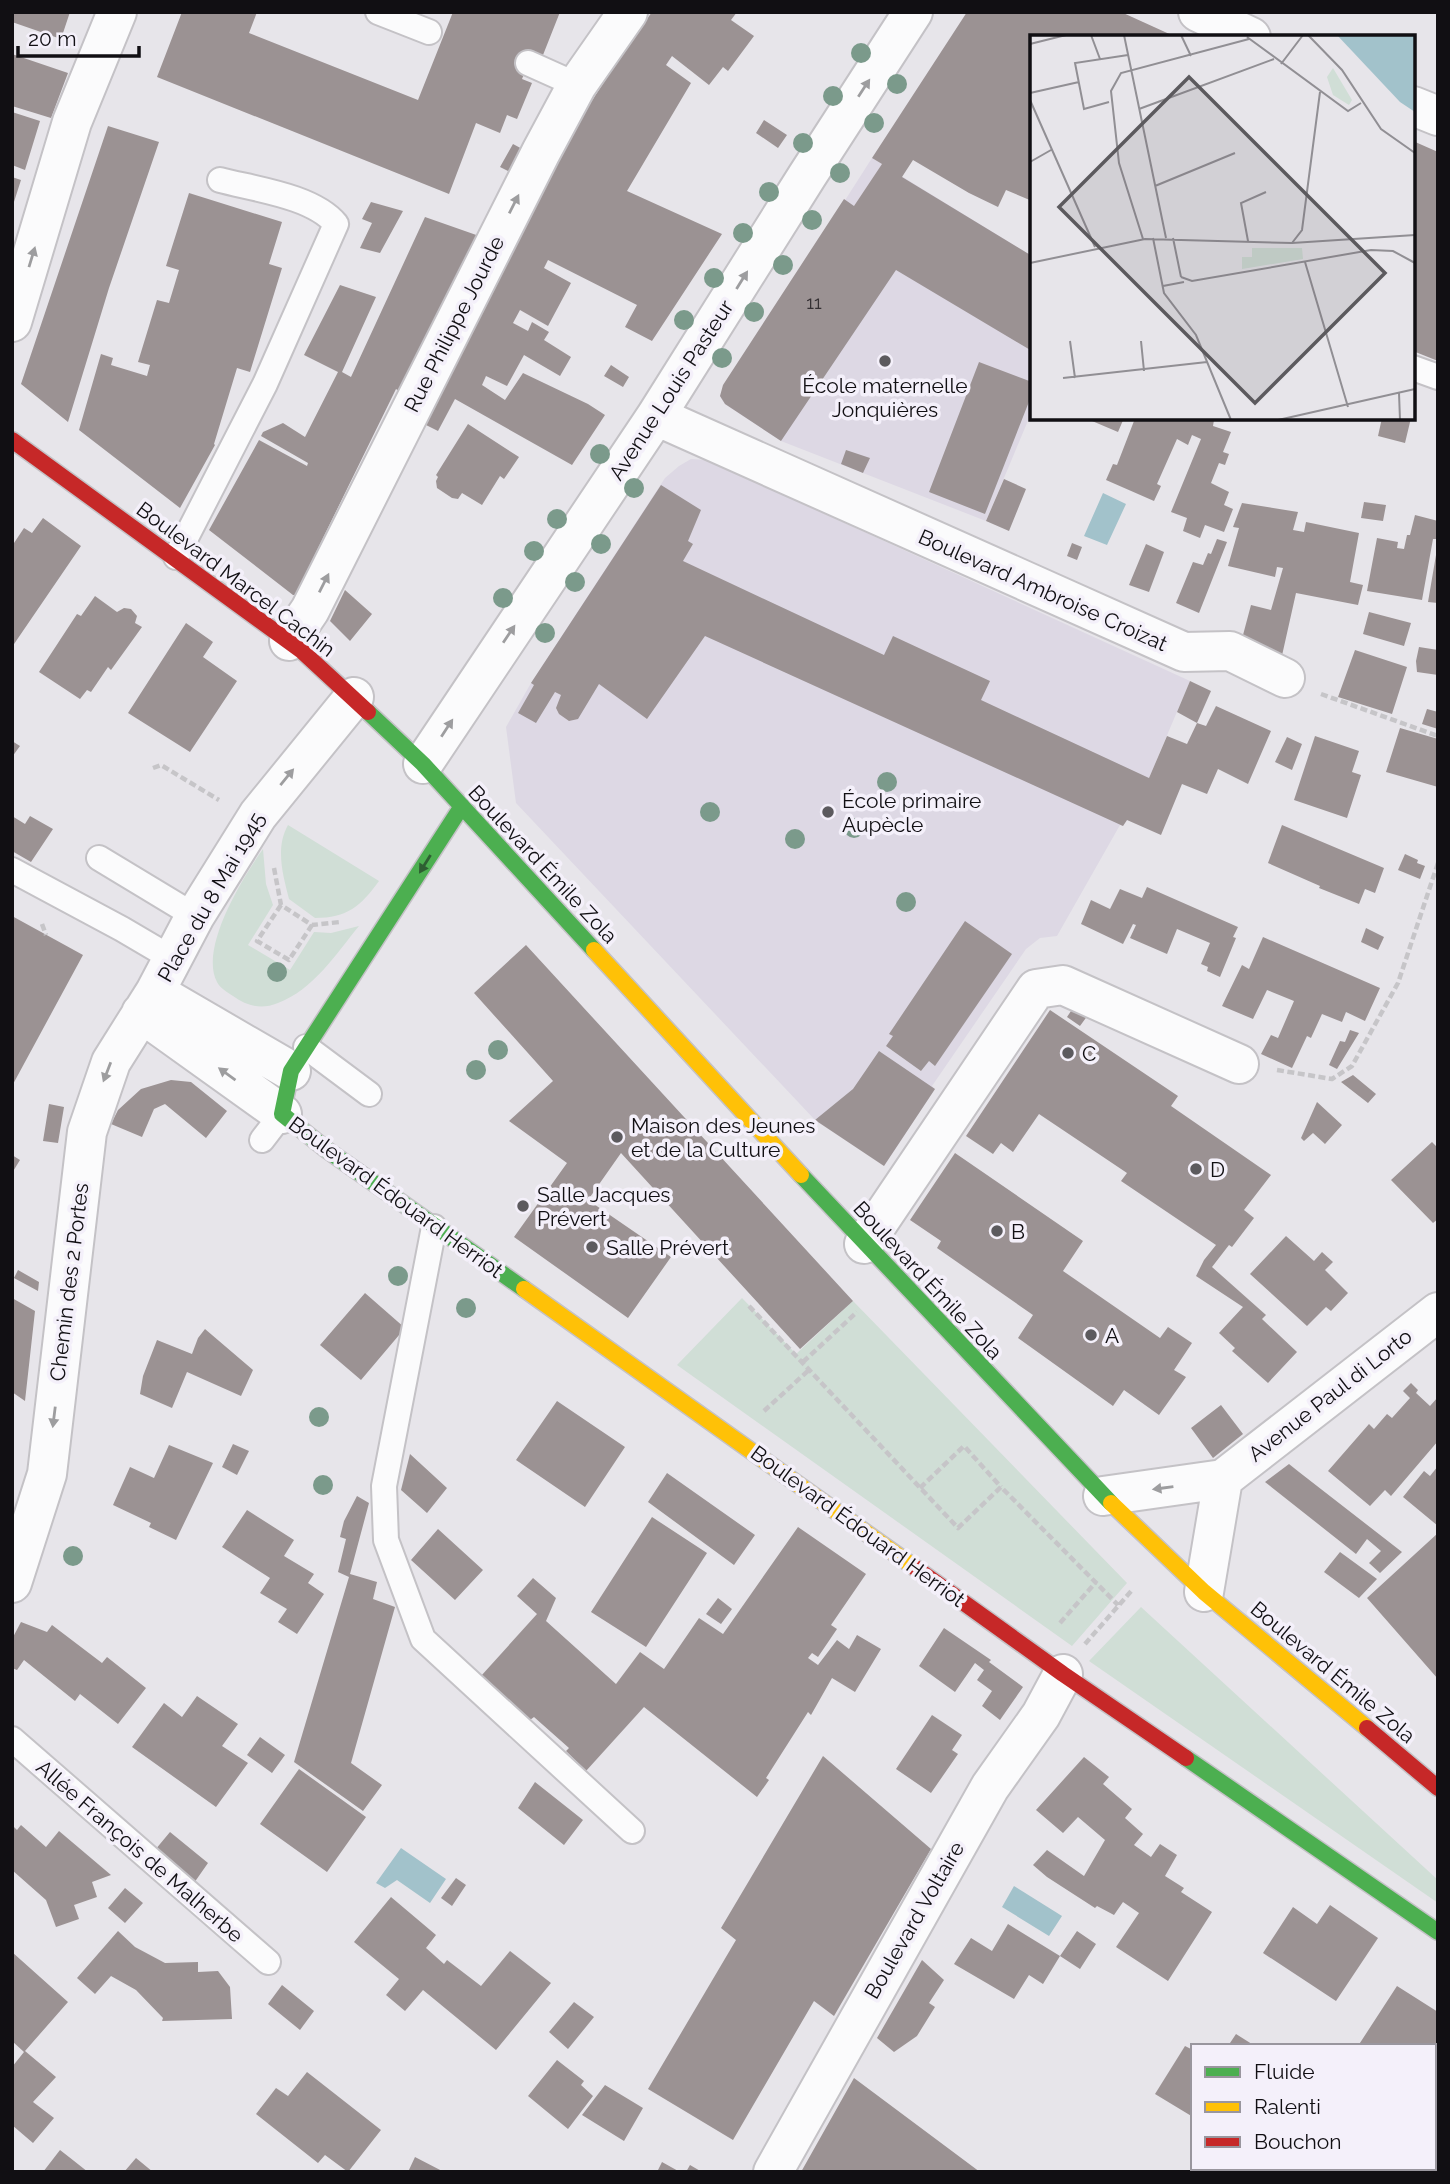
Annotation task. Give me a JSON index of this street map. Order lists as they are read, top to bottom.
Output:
{
  "streets": {
    "main road": ["Boulevard Marcel Cachin", "Boulevard Émile Zola", "Boulevard Édouard Herriot"],
    "street": [
      "Rue Philippe Jourde",
      "Avenue Louis Pasteur",
      "Boulevard Ambroise Croizat",
      "Place du 8 Mai 1945",
      "Chemin des 2 Portes",
      "Avenue Paul di Lorto",
      "Boulevard Voltaire"
    ],
    "lane": ["Allée François de Malherbe"]
  },
  "crossings": [
    ["Rue Philippe Jourde", "Boulevard Marcel Cachin"],
    ["Avenue Louis Pasteur", "Boulevard Marcel Cachin"],
    ["Avenue Louis Pasteur", "Boulevard Ambroise Croizat"],
    ["Avenue Louis Pasteur", "Boulevard Émile Zola"],
    ["Boulevard Marcel Cachin", "Boulevard Émile Zola"],
    ["Boulevard Marcel Cachin", "Place du 8 Mai 1945"],
    ["Boulevard Émile Zola", "Avenue Paul di Lorto"],
    ["Place du 8 Mai 1945", "Boulevard Édouard Herriot"],
    ["Place du 8 Mai 1945", "Chemin des 2 Portes"],
    ["Boulevard Édouard Herriot", "Chemin des 2 Portes"],
    ["Boulevard Édouard Herriot", "Boulevard Voltaire"]
  ],
  "one_way": [
    "Rue Philippe Jourde",
    "Avenue Louis Pasteur",
    "Place du 8 Mai 1945",
    "Chemin des 2 Portes"
  ],
  "places": [
    "École maternelle Jonquières",
    "École primaire Aupècle",
    "C",
    "Maison des Jeunes et de la Culture",
    "D",
    "Salle Jacques Prévert",
    "B",
    "Salle Prévert",
    "A"
  ],
  "house_numbers": ["11"],
  "legend": ["Fluide", "Ralenti", "Bouchon"],
  "scale_bar": "20 m"
}
